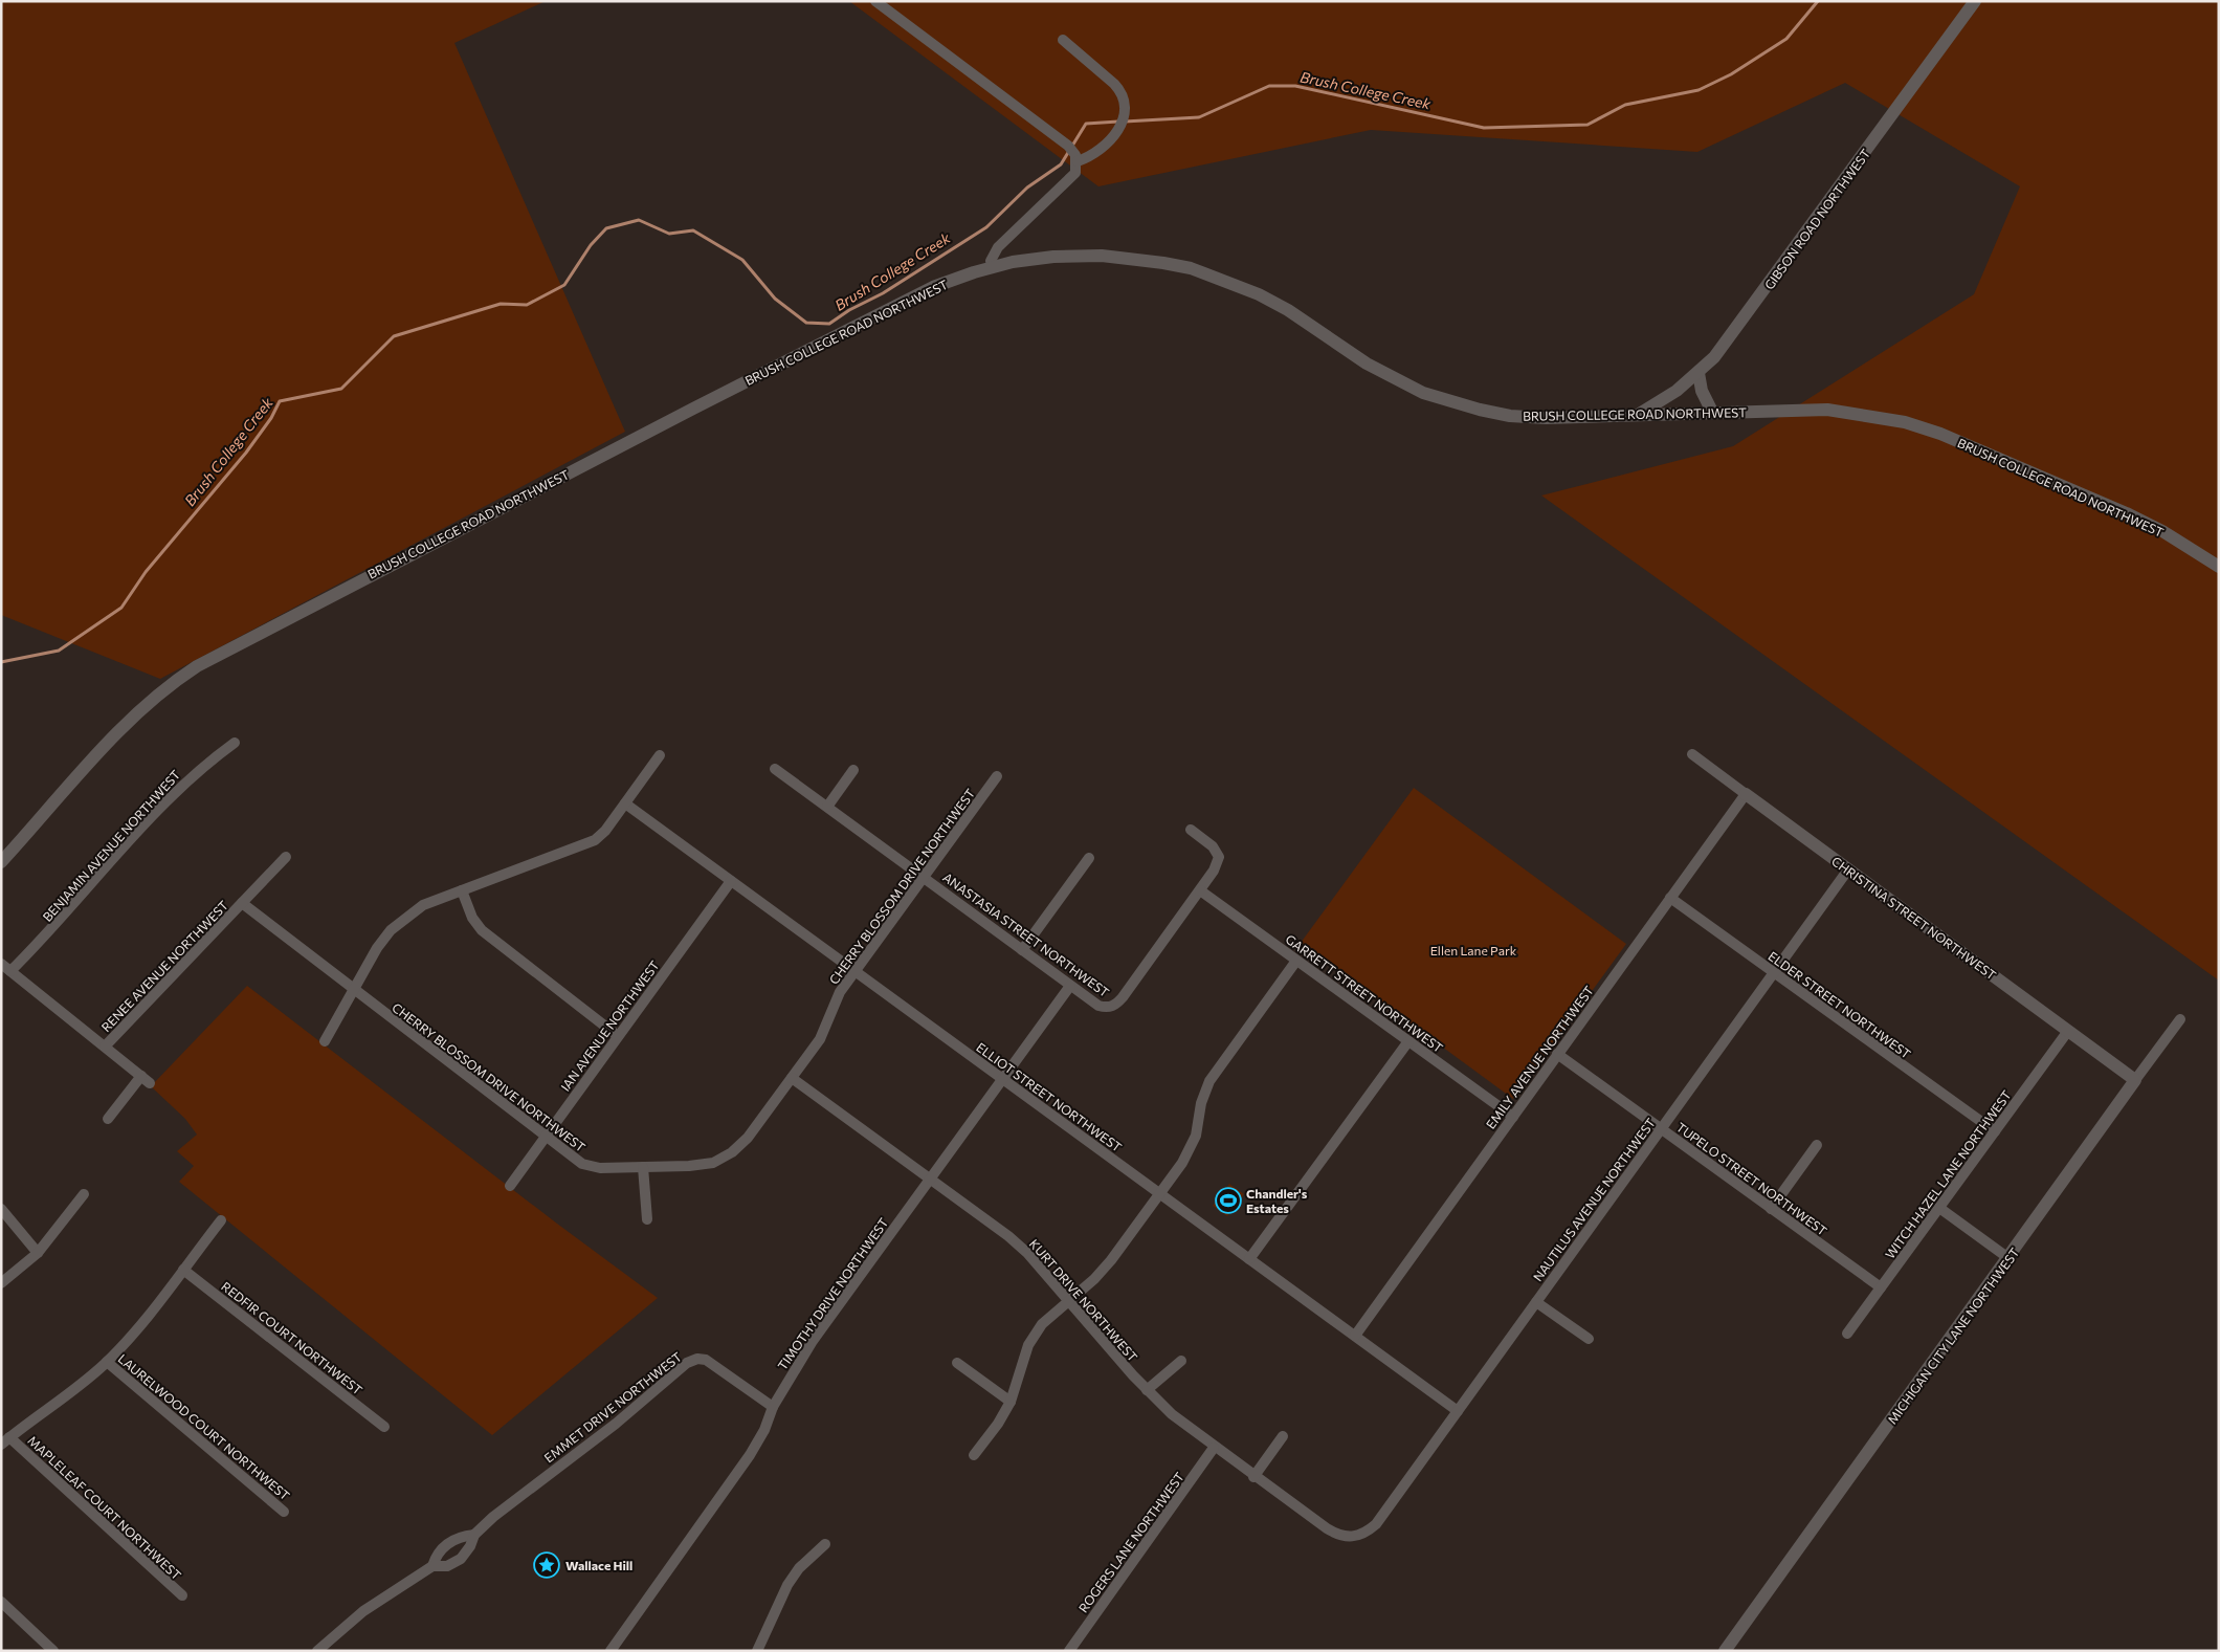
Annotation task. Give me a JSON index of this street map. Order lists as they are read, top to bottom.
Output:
{
  "streets": {
    "street": [
      "GIBSON ROAD NORTHWEST",
      "BRUSH COLLEGE ROAD NORTHWEST",
      "BENJAMIN AVENUE NORTHWEST",
      "CHERRY BLOSSOM DRIVE NORTHWEST",
      "CHRISTINA STREET NORTHWEST",
      "ANASTASIA STREET NORTHWEST",
      "RENEE AVENUE NORTHWEST",
      "GARRETT STREET NORTHWEST",
      "ELDER STREET NORTHWEST",
      "IAN AVENUE NORTHWEST",
      "EMILY AVENUE NORTHWEST",
      "ELLIOT STREET NORTHWEST",
      "WITCH HAZEL LANE NORTHWEST",
      "TUPELO STREET NORTHWEST",
      "NAUTILUS AVENUE NORTHWEST",
      "TIMOTHY DRIVE NORTHWEST",
      "KURT DRIVE NORTHWEST",
      "MICHIGAN CITY LANE NORTHWEST",
      "REDFIR COURT NORTHWEST",
      "EMMET DRIVE NORTHWEST",
      "LAURELWOOD COURT NORTHWEST",
      "MAPLELEAF COURT NORTHWEST",
      "ROGERS LANE NORTHWEST"
    ]
  },
  "crossings": [
    ["GIBSON ROAD NORTHWEST", "BRUSH COLLEGE ROAD NORTHWEST"],
    ["CHERRY BLOSSOM DRIVE NORTHWEST", "ANASTASIA STREET NORTHWEST"],
    ["CHERRY BLOSSOM DRIVE NORTHWEST", "RENEE AVENUE NORTHWEST"],
    ["CHERRY BLOSSOM DRIVE NORTHWEST", "IAN AVENUE NORTHWEST"],
    ["CHERRY BLOSSOM DRIVE NORTHWEST", "ELLIOT STREET NORTHWEST"],
    ["CHERRY BLOSSOM DRIVE NORTHWEST", "KURT DRIVE NORTHWEST"],
    ["CHRISTINA STREET NORTHWEST", "EMILY AVENUE NORTHWEST"],
    ["CHRISTINA STREET NORTHWEST", "WITCH HAZEL LANE NORTHWEST"],
    ["CHRISTINA STREET NORTHWEST", "NAUTILUS AVENUE NORTHWEST"],
    ["CHRISTINA STREET NORTHWEST", "MICHIGAN CITY LANE NORTHWEST"],
    ["ANASTASIA STREET NORTHWEST", "GARRETT STREET NORTHWEST"],
    ["ANASTASIA STREET NORTHWEST", "TIMOTHY DRIVE NORTHWEST"],
    ["GARRETT STREET NORTHWEST", "EMILY AVENUE NORTHWEST"],
    ["ELDER STREET NORTHWEST", "EMILY AVENUE NORTHWEST"],
    ["ELDER STREET NORTHWEST", "WITCH HAZEL LANE NORTHWEST"],
    ["ELDER STREET NORTHWEST", "NAUTILUS AVENUE NORTHWEST"],
    ["IAN AVENUE NORTHWEST", "ELLIOT STREET NORTHWEST"],
    ["EMILY AVENUE NORTHWEST", "ELLIOT STREET NORTHWEST"],
    ["EMILY AVENUE NORTHWEST", "TUPELO STREET NORTHWEST"],
    ["ELLIOT STREET NORTHWEST", "NAUTILUS AVENUE NORTHWEST"],
    ["ELLIOT STREET NORTHWEST", "TIMOTHY DRIVE NORTHWEST"],
    ["WITCH HAZEL LANE NORTHWEST", "TUPELO STREET NORTHWEST"],
    ["TUPELO STREET NORTHWEST", "NAUTILUS AVENUE NORTHWEST"],
    ["NAUTILUS AVENUE NORTHWEST", "KURT DRIVE NORTHWEST"],
    ["TIMOTHY DRIVE NORTHWEST", "KURT DRIVE NORTHWEST"],
    ["TIMOTHY DRIVE NORTHWEST", "EMMET DRIVE NORTHWEST"],
    ["KURT DRIVE NORTHWEST", "ROGERS LANE NORTHWEST"]
  ],
  "water": ["Brush College Creek"],
  "parks": ["Ellen Lane Park"],
  "places": {
    "sports": ["Chandler's Estates"],
    "place": ["Wallace Hill"]
  }
}
